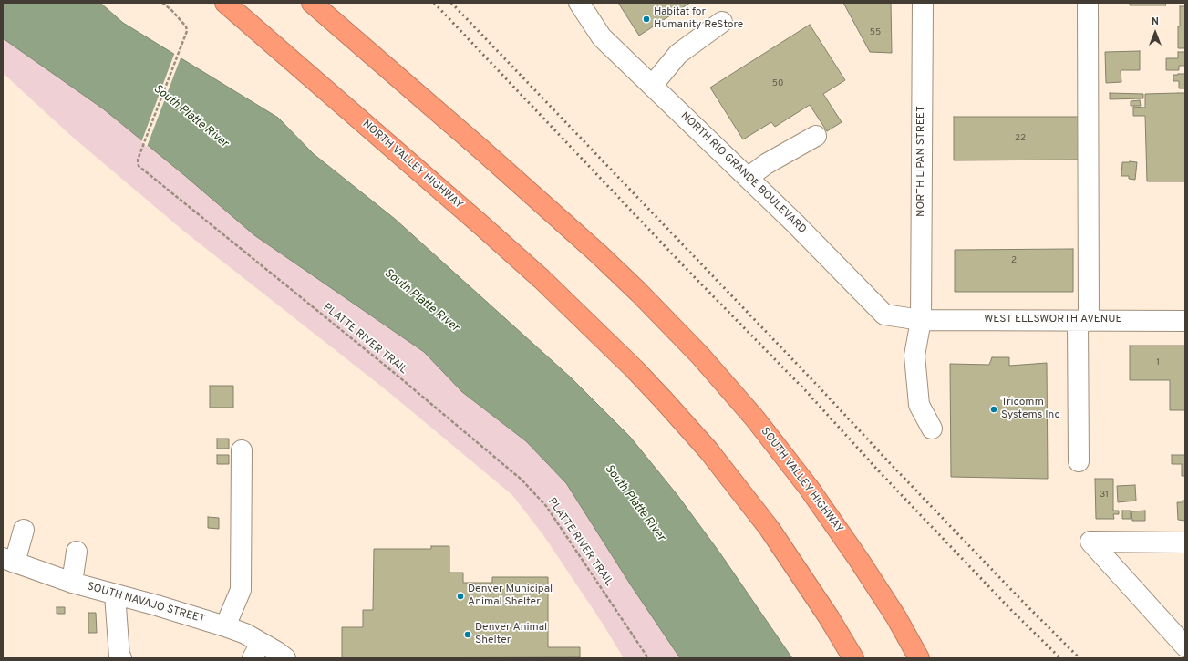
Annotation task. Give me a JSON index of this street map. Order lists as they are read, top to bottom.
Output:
{
  "streets": {
    "highway": ["NORTH VALLEY HIGHWAY", "SOUTH VALLEY HIGHWAY"],
    "street": [
      "NORTH LIPAN STREET",
      "NORTH RIO GRANDE BOULEVARD",
      "WEST ELLSWORTH AVENUE",
      "SOUTH NAVAJO STREET"
    ],
    "path": ["PLATTE RIVER TRAIL"]
  },
  "crossings": [
    ["NORTH LIPAN STREET", "NORTH RIO GRANDE BOULEVARD"],
    ["NORTH LIPAN STREET", "WEST ELLSWORTH AVENUE"],
    ["NORTH RIO GRANDE BOULEVARD", "WEST ELLSWORTH AVENUE"]
  ],
  "water": ["South Platte River"],
  "places": [
    "Habitat for Humanity ReStore",
    "Tricomm Systems Inc",
    "Denver Municipal Animal Shelter",
    "Denver Animal Shelter"
  ],
  "house_numbers": [
    "55",
    "50",
    "22",
    "2",
    "1",
    "31"
  ],
  "north": "top"
}
